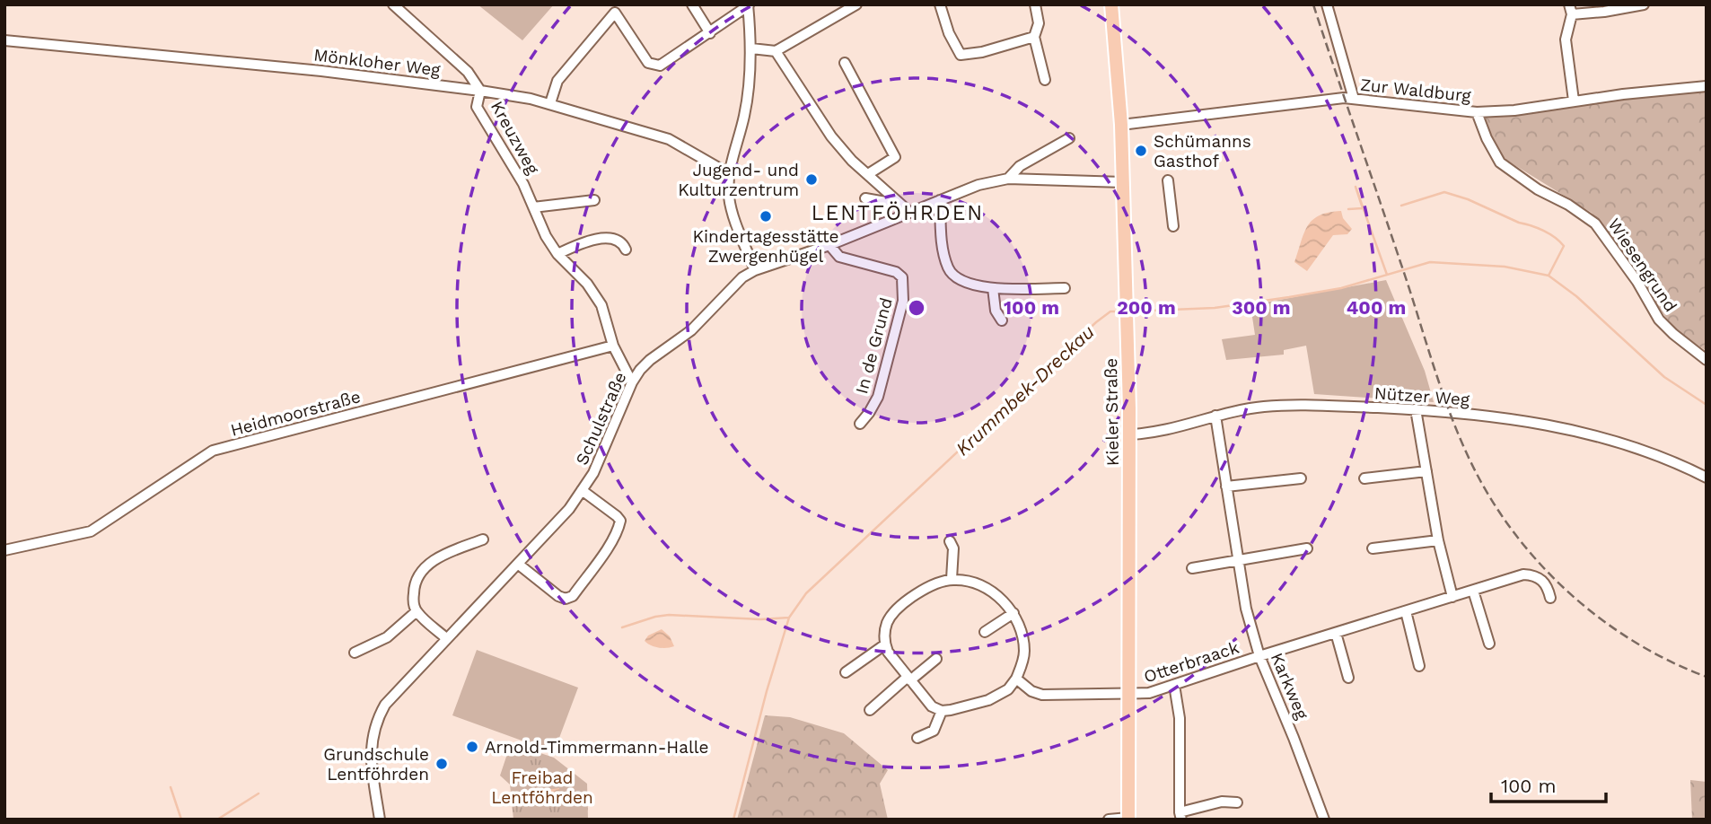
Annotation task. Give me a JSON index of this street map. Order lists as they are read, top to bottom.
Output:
{
  "streets": {
    "main road": ["Kieler Straße"],
    "street": [
      "Mönkloher Weg",
      "Zur Waldburg",
      "Kreuzweg",
      "Wiesengrund",
      "In de Grund",
      "Nützer Weg",
      "Heidmoorstraße",
      "Schulstraße",
      "Otterbraack",
      "Karkweg"
    ]
  },
  "crossings": [
    ["Mönkloher Weg", "Kreuzweg"],
    ["Zur Waldburg", "Wiesengrund"],
    ["Zur Waldburg", "Kieler Straße"],
    ["Kreuzweg", "Heidmoorstraße"],
    ["Kreuzweg", "Schulstraße"],
    ["In de Grund", "Schulstraße"],
    ["Nützer Weg", "Kieler Straße"],
    ["Nützer Weg", "Karkweg"],
    ["Kieler Straße", "Schulstraße"],
    ["Kieler Straße", "Otterbraack"],
    ["Otterbraack", "Karkweg"]
  ],
  "districts": ["LENTFÖHRDEN"],
  "water": ["Krummbek-Dreckau"],
  "parks": ["Freibad Lentföhrden"],
  "places": [
    "Schümanns Gasthof",
    "Jugend- und Kulturzentrum",
    "Kindertagesstätte Zwergenhügel",
    "Arnold-Timmermann-Halle",
    "Grundschule Lentföhrden"
  ],
  "scale_bar": "100 m",
  "rings": [
    "100 m",
    "200 m",
    "300 m",
    "400 m"
  ]
}
